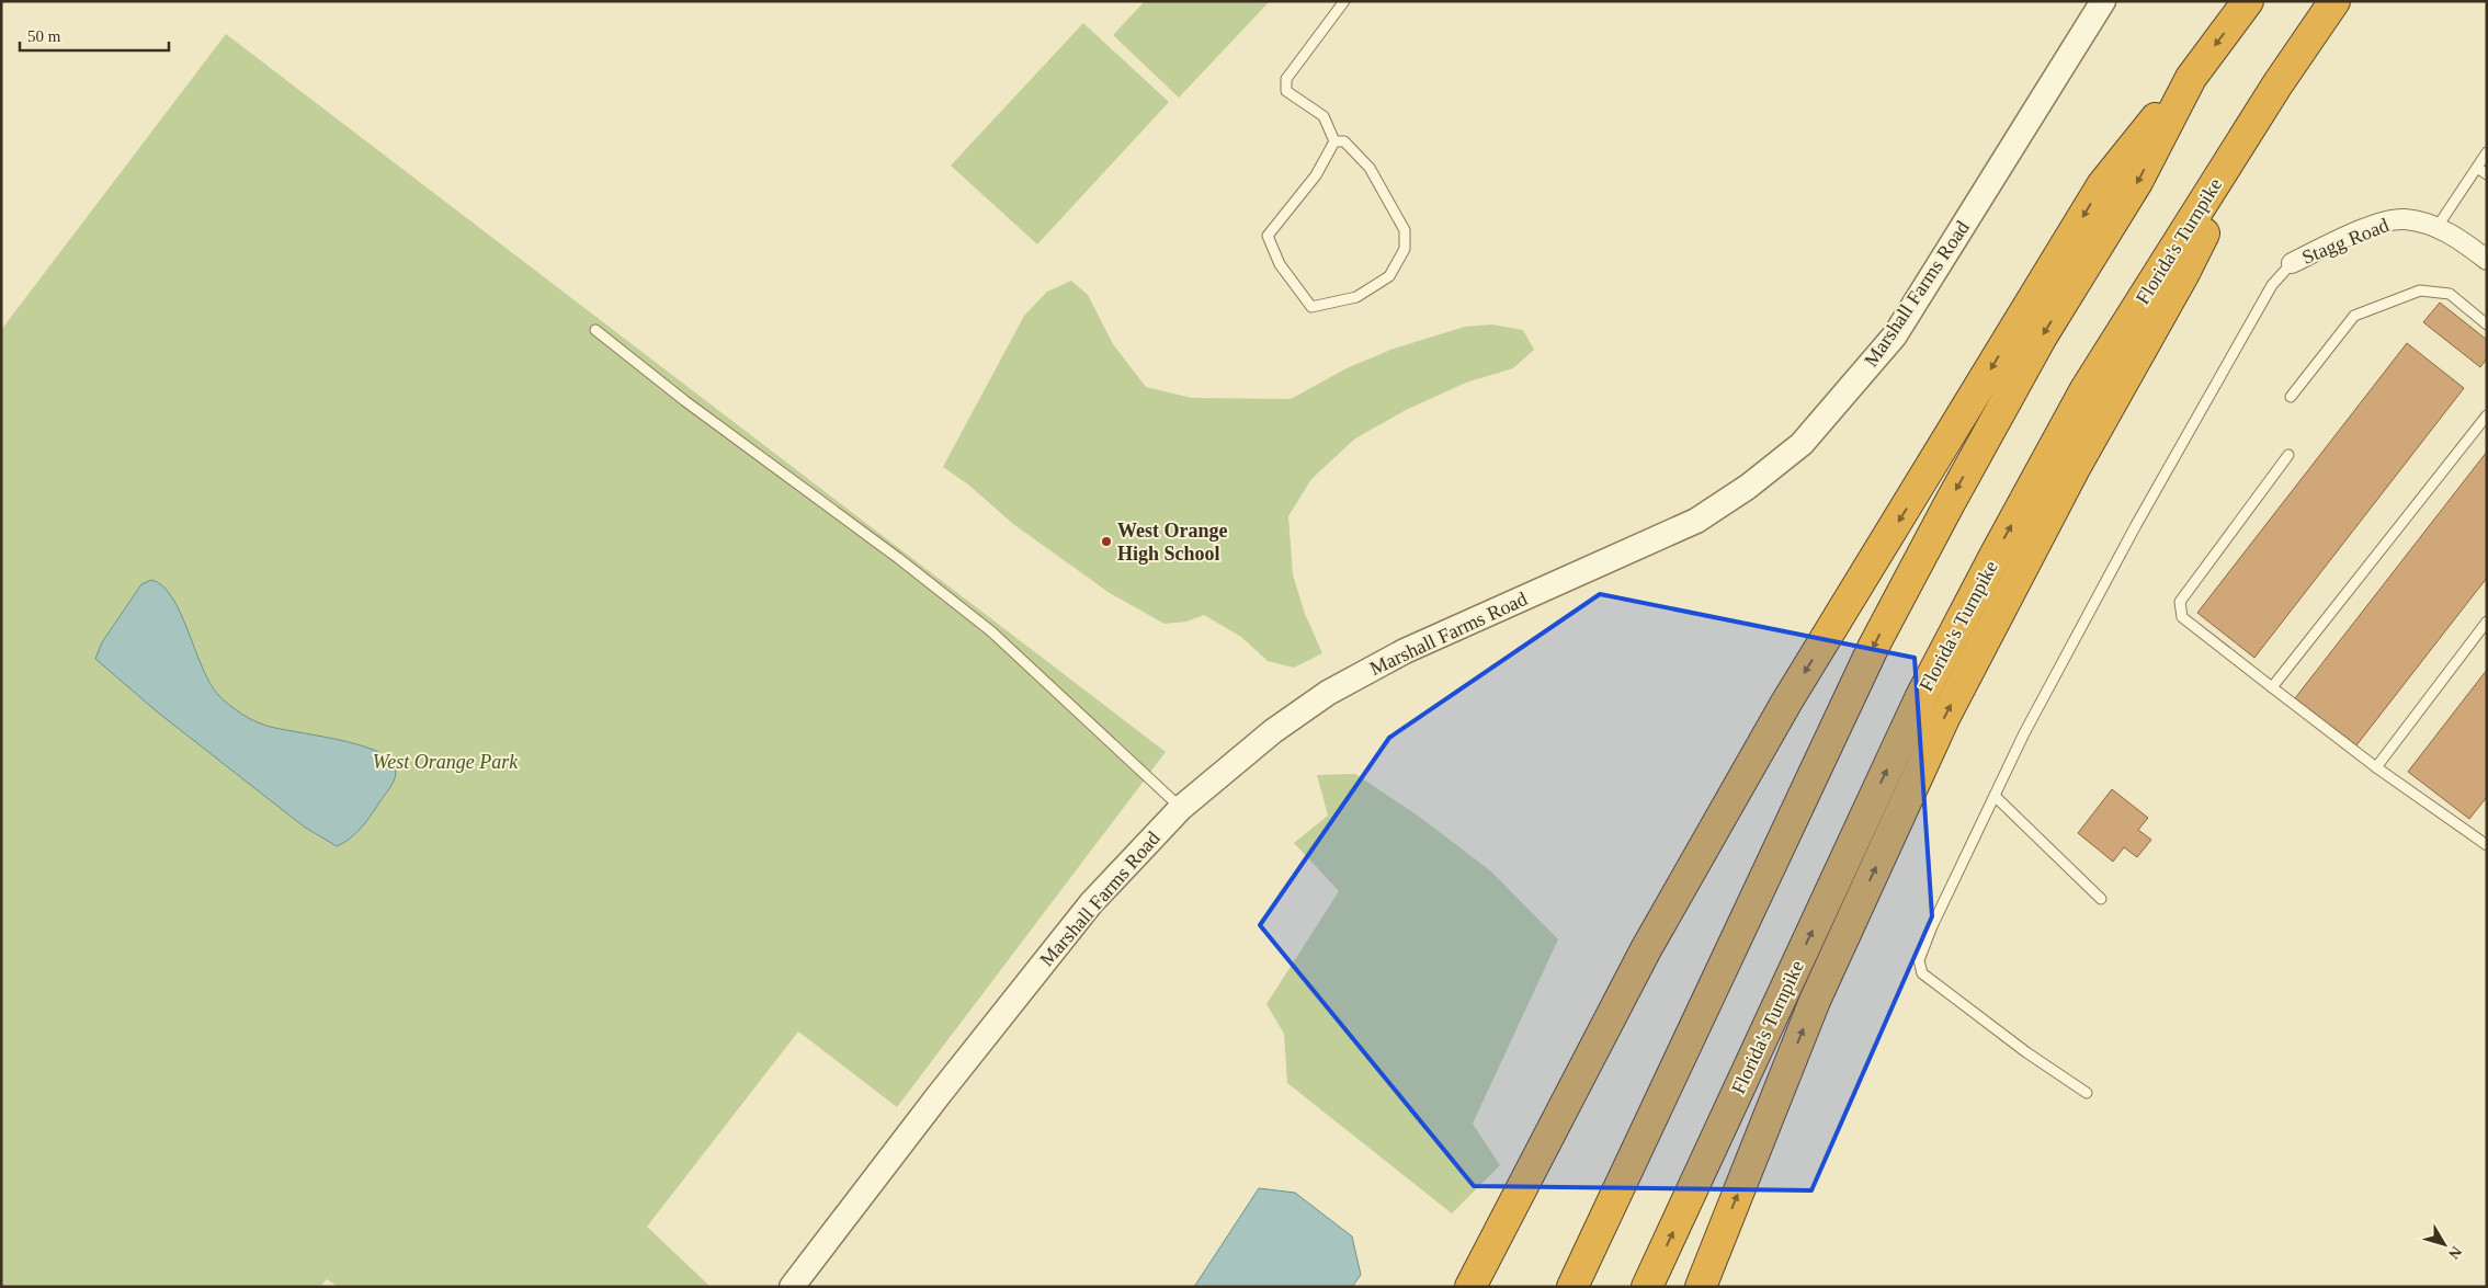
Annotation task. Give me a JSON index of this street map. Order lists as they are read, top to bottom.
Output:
{
  "streets": {
    "highway": ["Florida's Turnpike"],
    "street": ["Stagg Road", "Marshall Farms Road"]
  },
  "parks": ["West Orange Park"],
  "places": ["West Orange High School"],
  "scale_bar": "50 m",
  "north": "bottom right"
}
